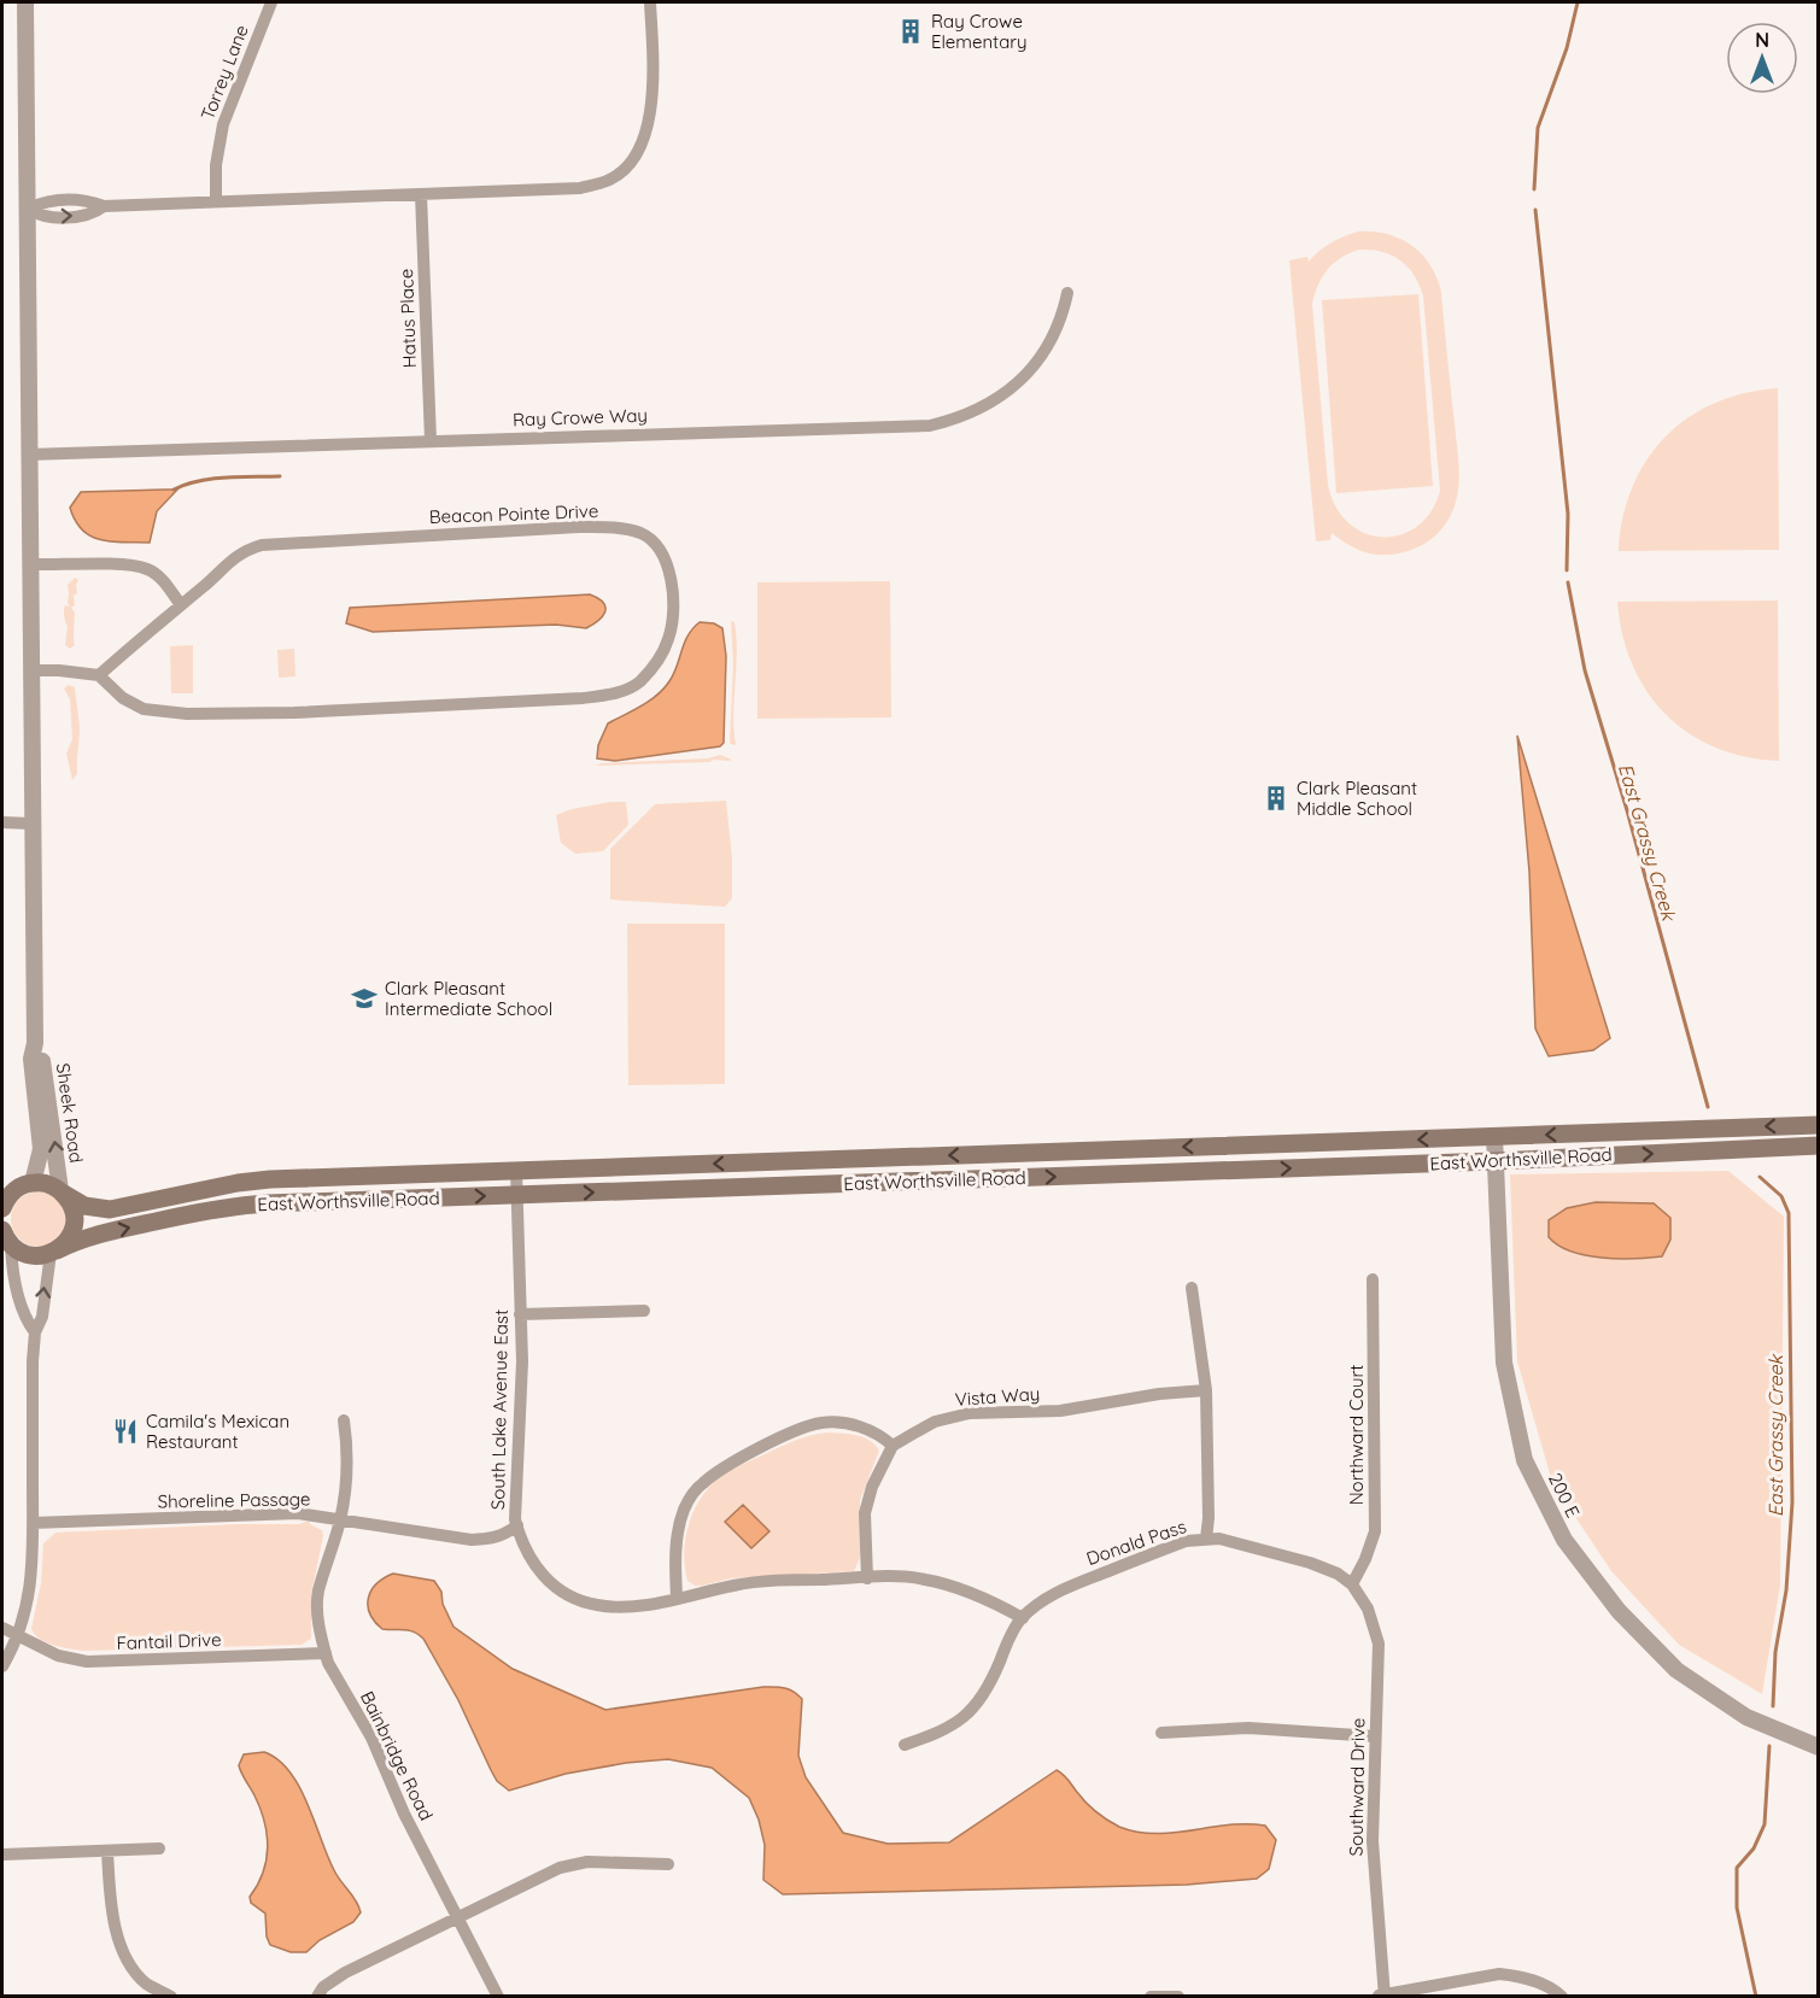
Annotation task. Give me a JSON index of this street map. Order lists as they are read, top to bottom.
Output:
{
  "streets": {
    "main road": ["East Worthsville Road"],
    "street": [
      "Torrey Lane",
      "Hatus Place",
      "Ray Crowe Way",
      "Beacon Pointe Drive",
      "Sheek Road",
      "Vista Way",
      "South Lake Avenue East",
      "Northward Court",
      "200 E",
      "Shoreline Passage",
      "Donald Pass",
      "Fantail Drive",
      "Bainbridge Road",
      "Southward Drive"
    ]
  },
  "crossings": [
    ["Hatus Place", "Ray Crowe Way"],
    ["Ray Crowe Way", "Sheek Road"],
    ["Sheek Road", "East Worthsville Road"],
    ["East Worthsville Road", "South Lake Avenue East"],
    ["East Worthsville Road", "200 E"],
    ["South Lake Avenue East", "Shoreline Passage"],
    ["South Lake Avenue East", "Donald Pass"],
    ["Northward Court", "Donald Pass"],
    ["Northward Court", "Southward Drive"],
    ["Shoreline Passage", "Bainbridge Road"],
    ["Donald Pass", "Southward Drive"],
    ["Fantail Drive", "Bainbridge Road"]
  ],
  "water": ["East Grassy Creek"],
  "places": {
    "building": ["Ray Crowe Elementary", "Clark Pleasant Middle School"],
    "school or university": ["Clark Pleasant Intermediate School"],
    "restaurant": ["Camila's Mexican Restaurant"]
  },
  "north": "top"
}
